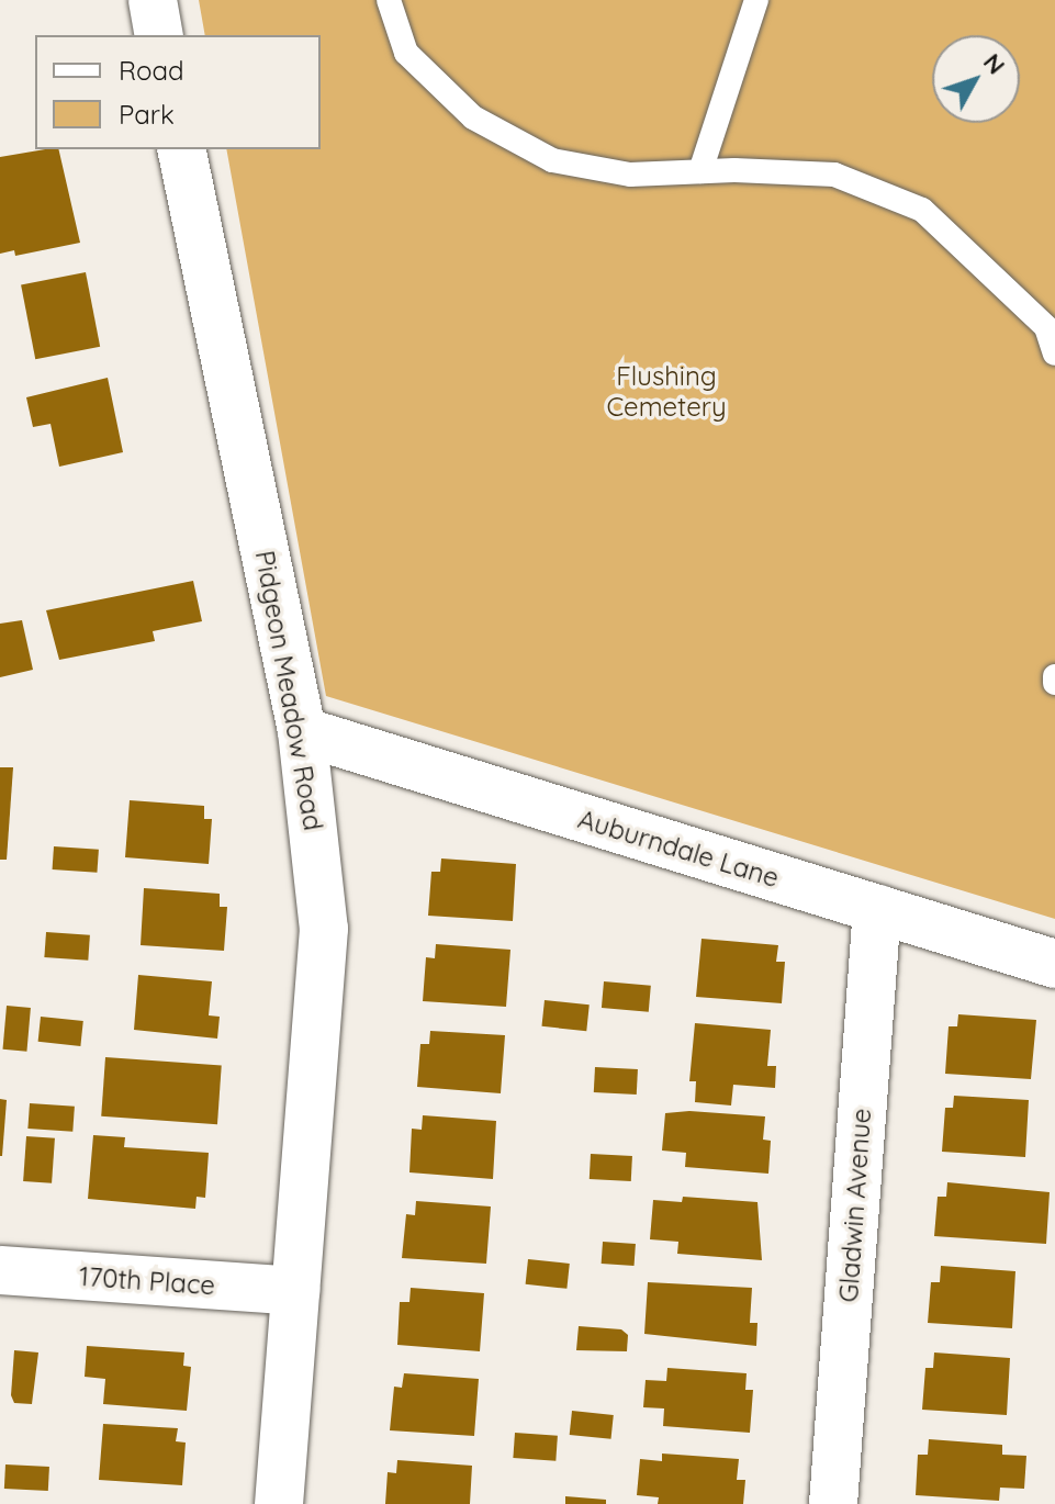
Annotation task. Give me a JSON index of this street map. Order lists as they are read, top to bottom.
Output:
{
  "streets": {
    "street": [
      "Pidgeon Meadow Road",
      "Auburndale Lane",
      "Gladwin Avenue",
      "170th Place"
    ]
  },
  "crossings": [
    ["Pidgeon Meadow Road", "Auburndale Lane"],
    ["Pidgeon Meadow Road", "170th Place"],
    ["Auburndale Lane", "Gladwin Avenue"]
  ],
  "parks": ["Flushing Cemetery"],
  "legend": ["Road", "Park"],
  "north": "top right"
}
